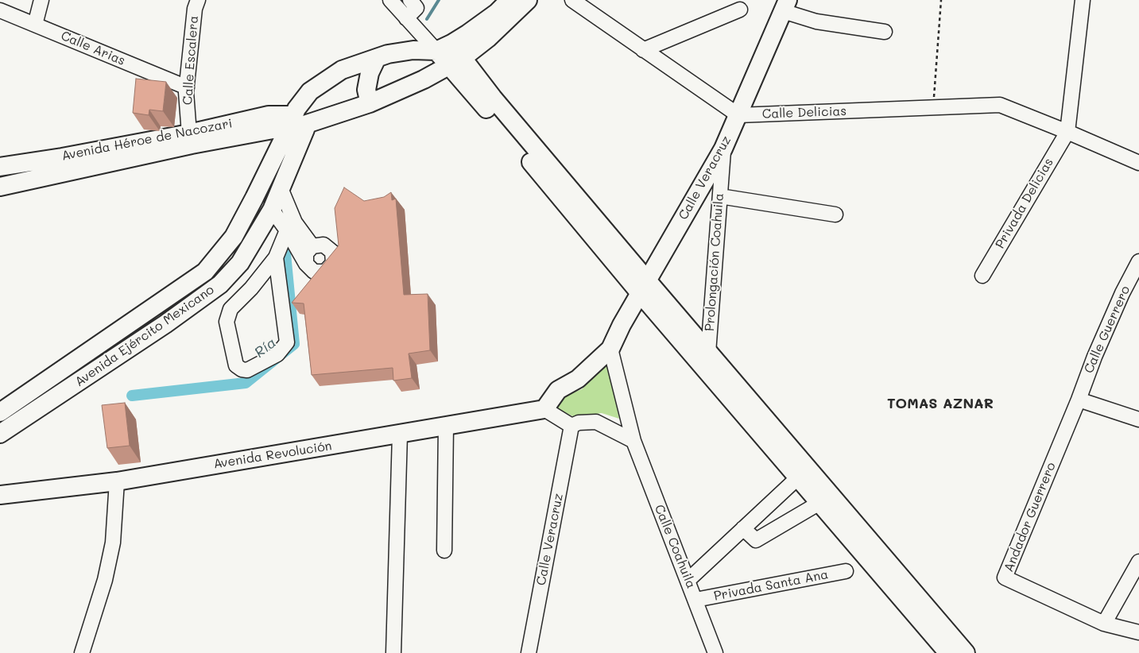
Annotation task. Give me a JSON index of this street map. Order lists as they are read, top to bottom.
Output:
{
  "streets": {
    "main road": [
      "Avenida Héroe de Nacozari",
      "Calle Veracruz",
      "Avenida Ejército Mexicano",
      "Avenida Revolución"
    ],
    "street": [
      "Calle Arias",
      "Calle Escalera",
      "Calle Delicias",
      "Privada Delicias",
      "Prolongación Coahuila",
      "Calle Guerrero",
      "Andador Guerrero",
      "Calle Coahuila",
      "Privada Santa Ana"
    ]
  },
  "crossings": [
    ["Calle Arias", "Calle Escalera"],
    ["Calle Escalera", "Avenida Héroe de Nacozari"],
    ["Calle Delicias", "Calle Veracruz"],
    ["Calle Delicias", "Privada Delicias"],
    ["Avenida Héroe de Nacozari", "Avenida Ejército Mexicano"],
    ["Calle Veracruz", "Prolongación Coahuila"],
    ["Calle Veracruz", "Calle Coahuila"],
    ["Calle Guerrero", "Andador Guerrero"],
    ["Calle Coahuila", "Privada Santa Ana"]
  ],
  "districts": ["TOMAS AZNAR"],
  "water": ["Ría"]
}
